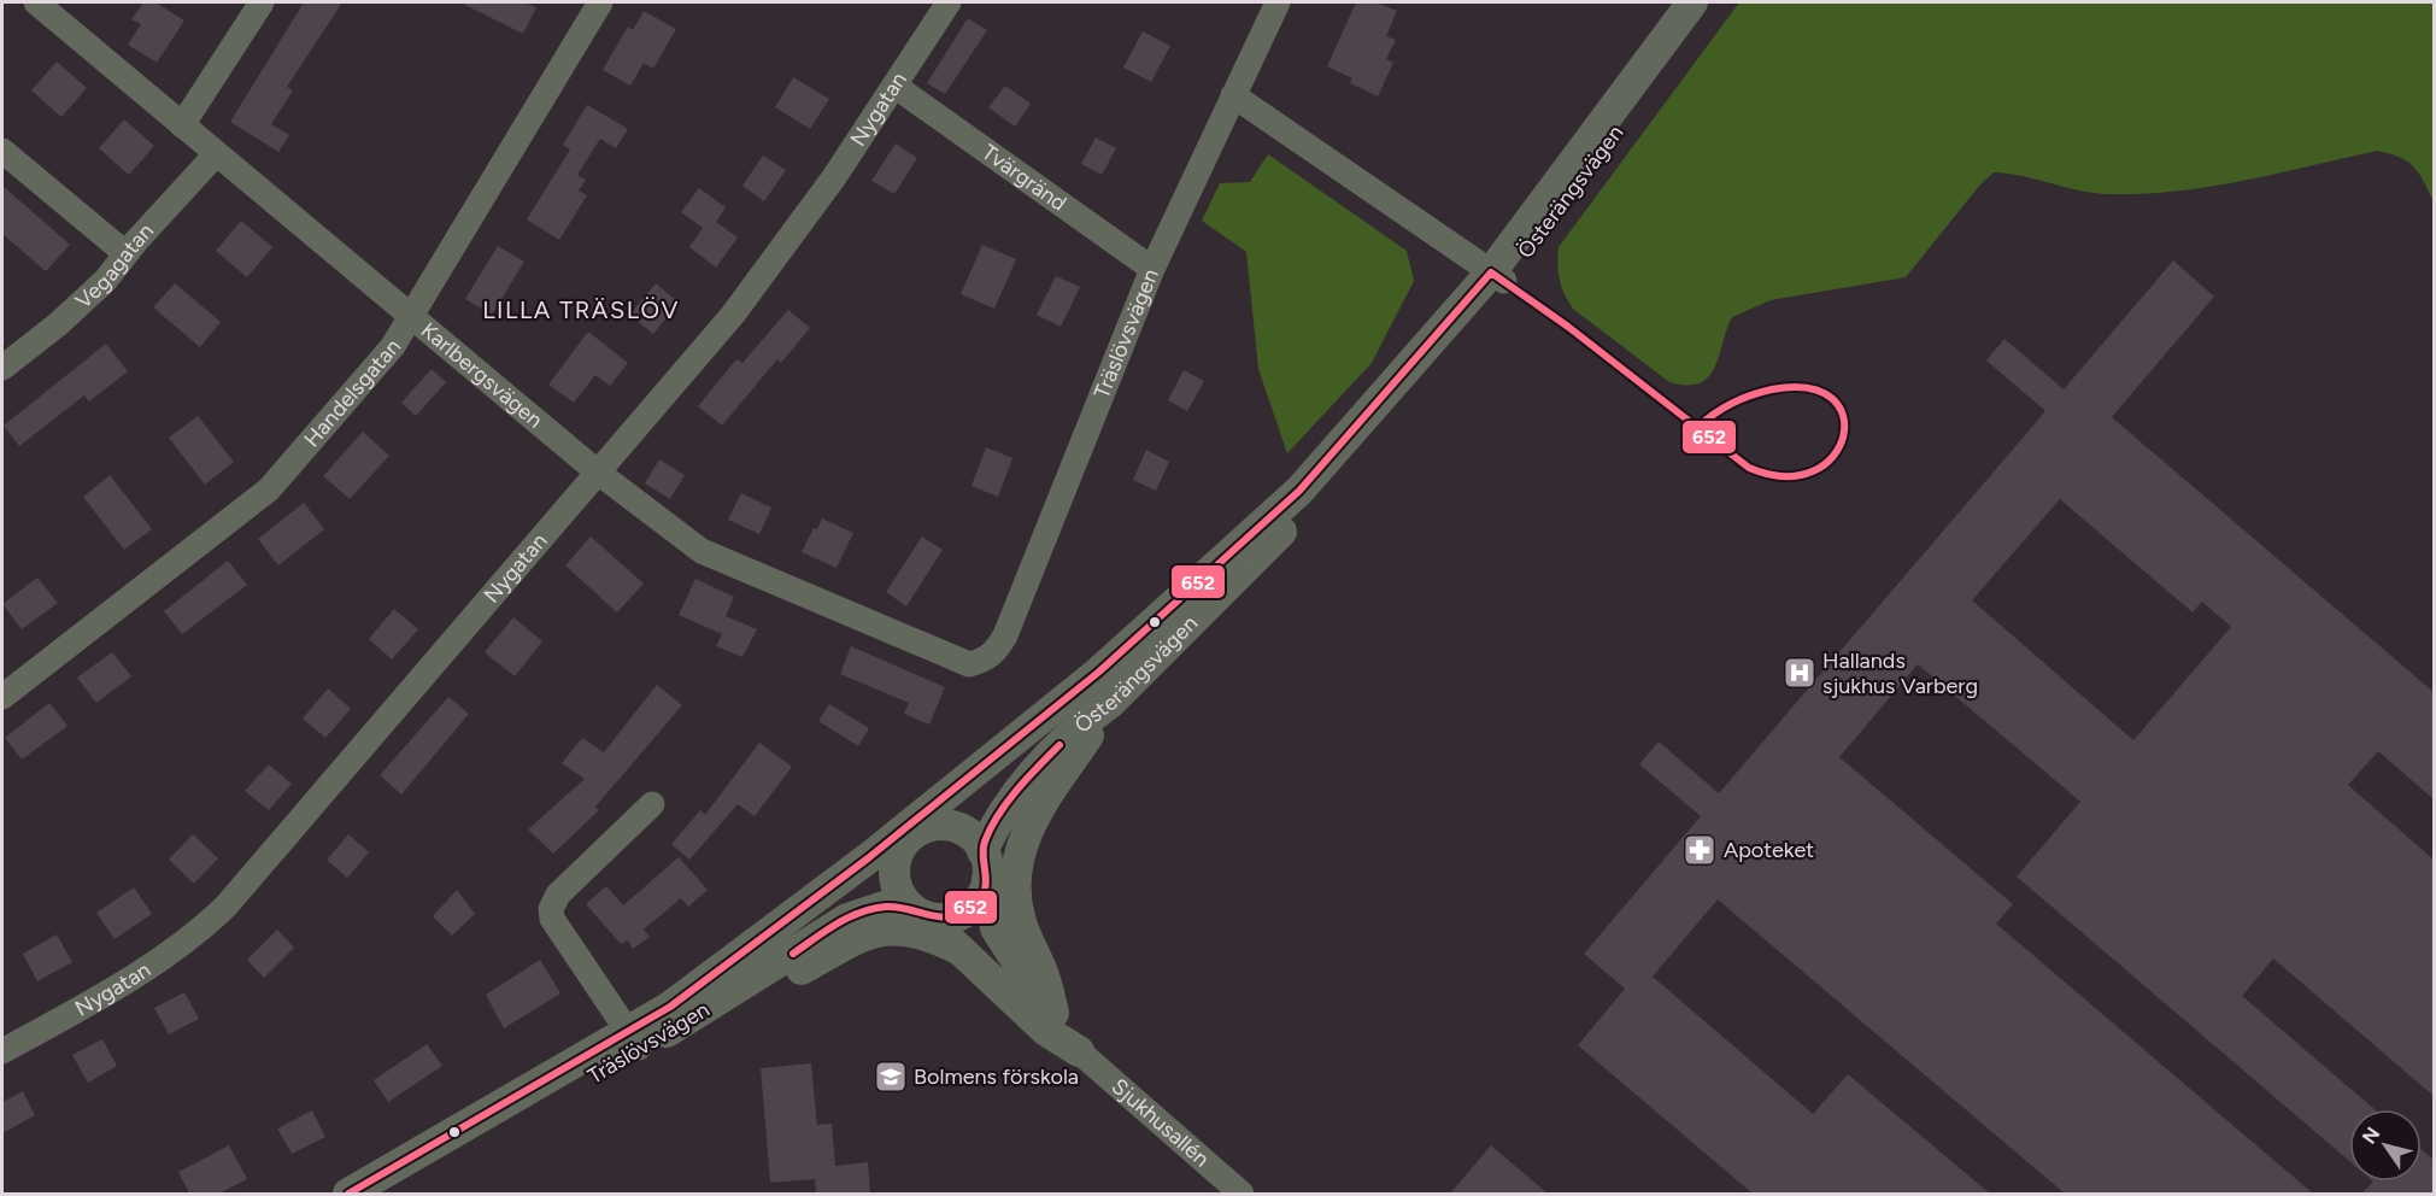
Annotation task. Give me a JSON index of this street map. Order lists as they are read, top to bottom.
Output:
{
  "streets": {
    "street": [
      "Nygatan",
      "Tvärgränd",
      "Österängsvägen",
      "Vegagatan",
      "Träslövsvägen",
      "Karlbergsvägen",
      "Handelsgatan",
      "Sjukhusallén"
    ]
  },
  "crossings": [
    ["Nygatan", "Tvärgränd"],
    ["Nygatan", "Karlbergsvägen"],
    ["Tvärgränd", "Träslövsvägen"],
    ["Österängsvägen", "Träslövsvägen"],
    ["Vegagatan", "Karlbergsvägen"],
    ["Träslövsvägen", "Karlbergsvägen"],
    ["Karlbergsvägen", "Handelsgatan"]
  ],
  "districts": ["LILLA TRÄSLÖV"],
  "places": {
    "hospital": ["Hallands sjukhus Varberg"],
    "pharmacy": ["Apoteket"],
    "school or university": ["Bolmens förskola"]
  },
  "lines": ["transit line 652"],
  "north": "top left"
}
